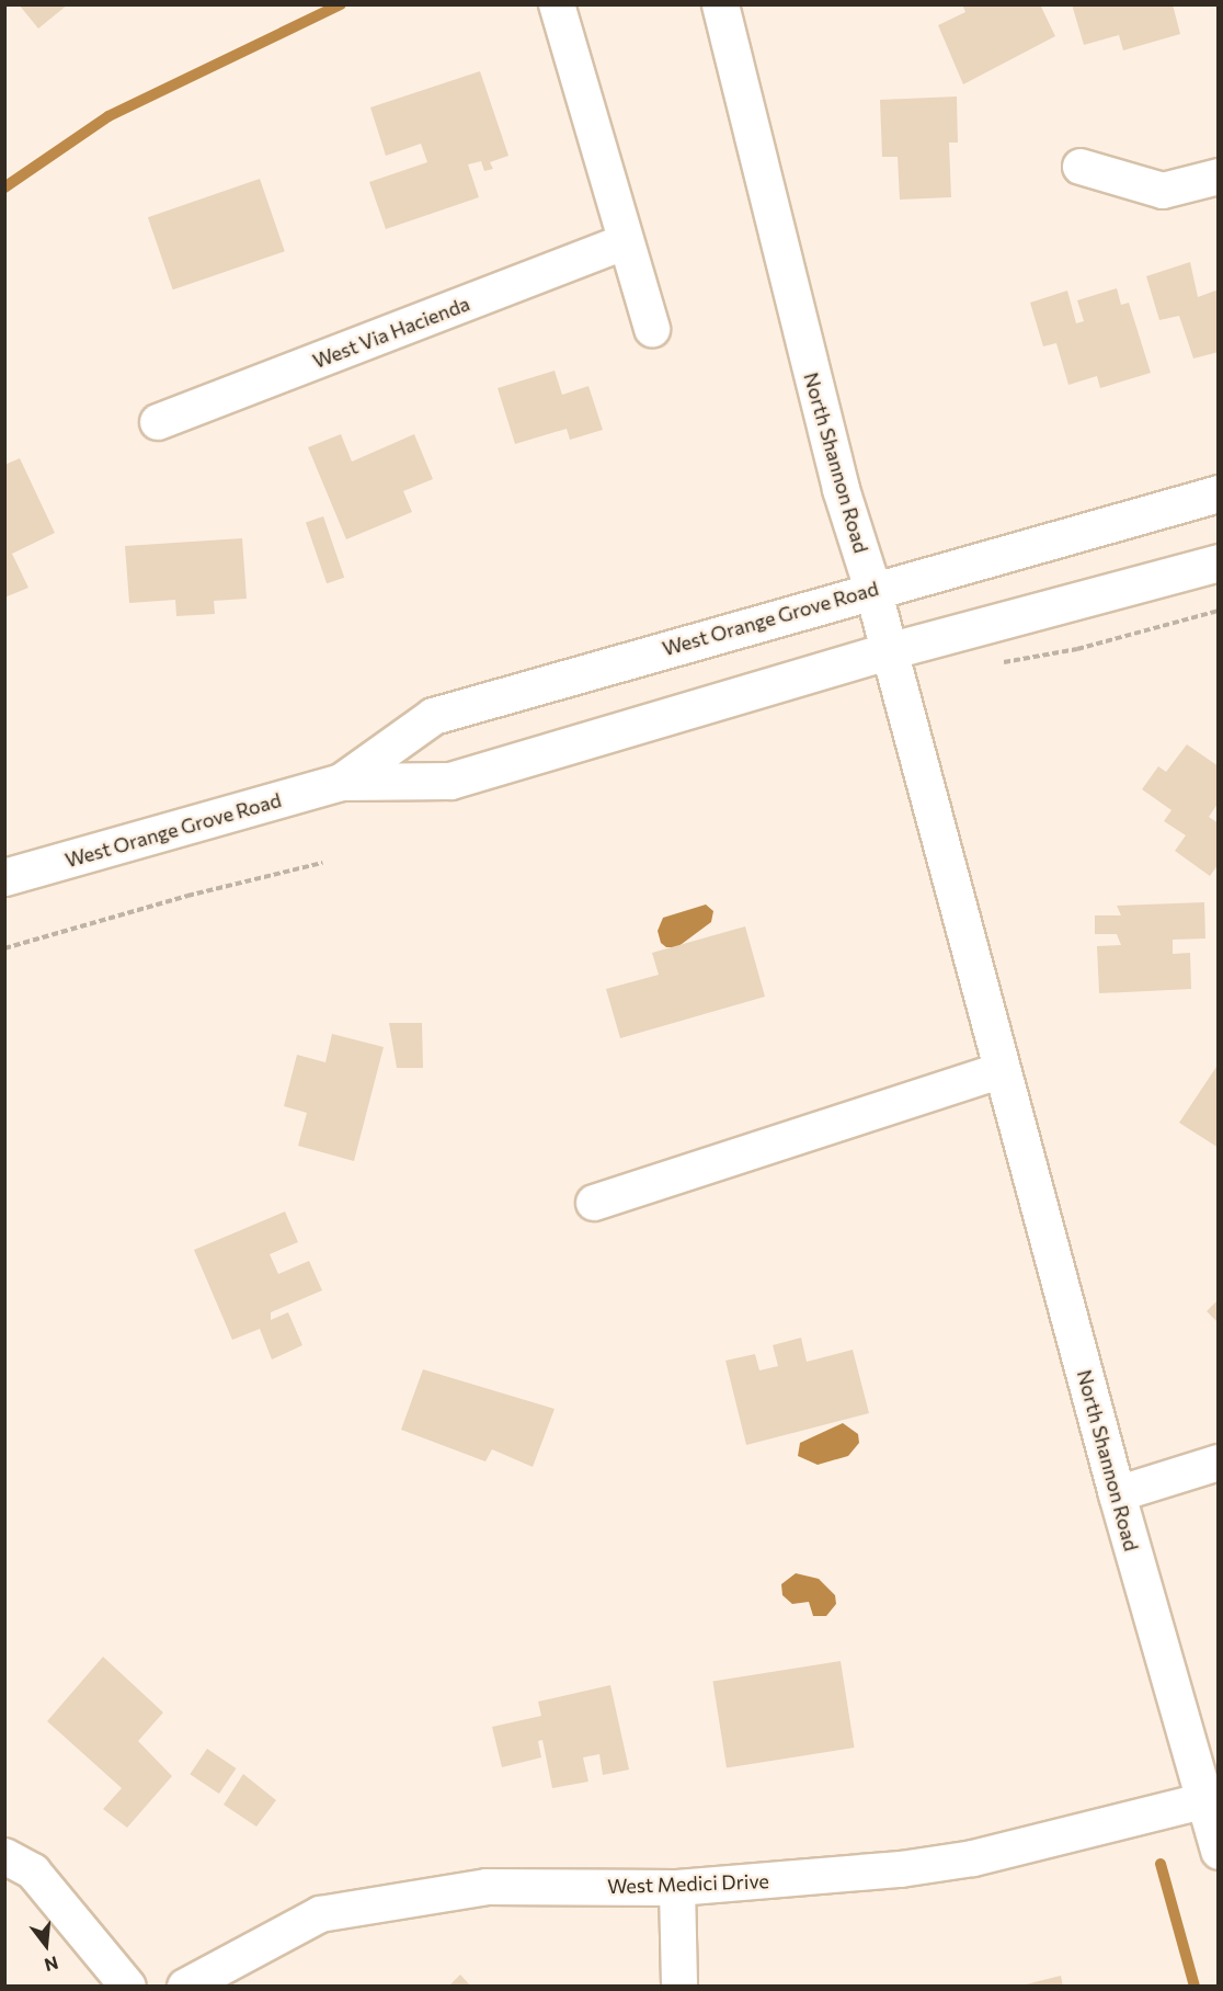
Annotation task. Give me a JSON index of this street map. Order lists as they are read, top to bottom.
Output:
{
  "streets": {
    "main road": ["North Shannon Road", "West Orange Grove Road"],
    "street": ["West Via Hacienda", "West Medici Drive"]
  },
  "crossings": [
    ["North Shannon Road", "West Orange Grove Road"],
    ["North Shannon Road", "West Medici Drive"]
  ],
  "north": "bottom"
}
